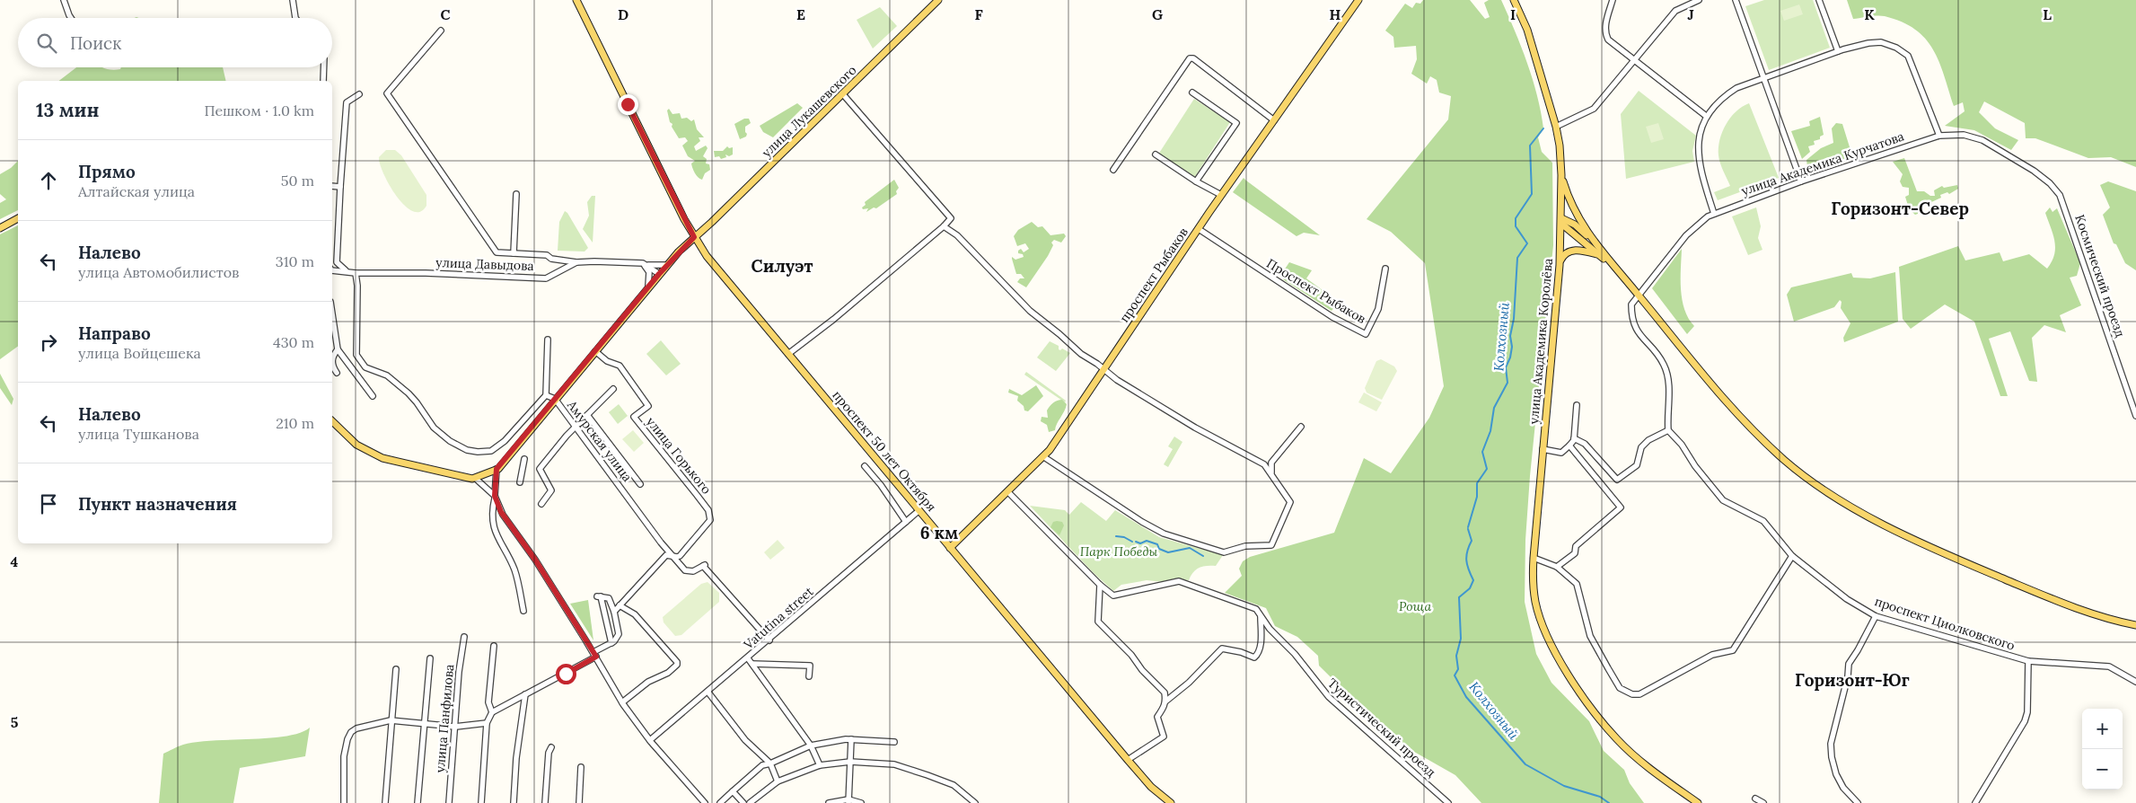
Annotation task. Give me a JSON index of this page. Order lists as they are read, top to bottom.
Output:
{
  "streets": {
    "main road": [
      "улица Лукашевского",
      "проспект Рыбаков",
      "улица Академика Королёва",
      "проспект 50 лет Октября"
    ],
    "street": [
      "улица Академика Курчатова",
      "улица Давыдова",
      "Космический проезд",
      "Проспект Рыбаков",
      "Амурская улица",
      "улица Горького",
      "Vatutina street",
      "проспект Циолковского",
      "улица Панфилова",
      "Туристический проезд"
    ]
  },
  "crossings": [
    ["улица Лукашевского", "улица Давыдова"],
    ["улица Лукашевского", "Амурская улица"],
    ["улица Лукашевского", "проспект 50 лет Октября"],
    ["улица Лукашевского", "улица Горького"],
    ["улица Академика Курчатова", "Космический проезд"],
    ["проспект Рыбаков", "Проспект Рыбаков"],
    ["проспект Рыбаков", "проспект 50 лет Октября"],
    ["Амурская улица", "улица Горького"],
    ["проспект 50 лет Октября", "Vatutina street"]
  ],
  "districts": [
    "Горизонт-Север",
    "Силуэт",
    "6 км",
    "Горизонт-Юг"
  ],
  "water": ["Колхозный"],
  "parks": ["Парк Победы", "Роща"],
  "page": {
    "search": "Поиск",
    "heading": ["13 мин", "Пешком · 1.0 km"],
    "list": [
      ["Прямо", "Алтайская улица", "50 m"],
      ["Налево", "улица Автомобилистов", "310 m"],
      ["Направо", "улица Войцешека", "430 m"],
      ["Налево", "улица Тушканова", "210 m"],
      "Пункт назначения"
    ],
    "map_buttons": ["+", "−"]
  },
  "grid": {
    "columns": [
      "C",
      "D",
      "E",
      "F",
      "G",
      "H",
      "I",
      "J",
      "K",
      "L"
    ],
    "rows": ["4", "5"]
  }
}
